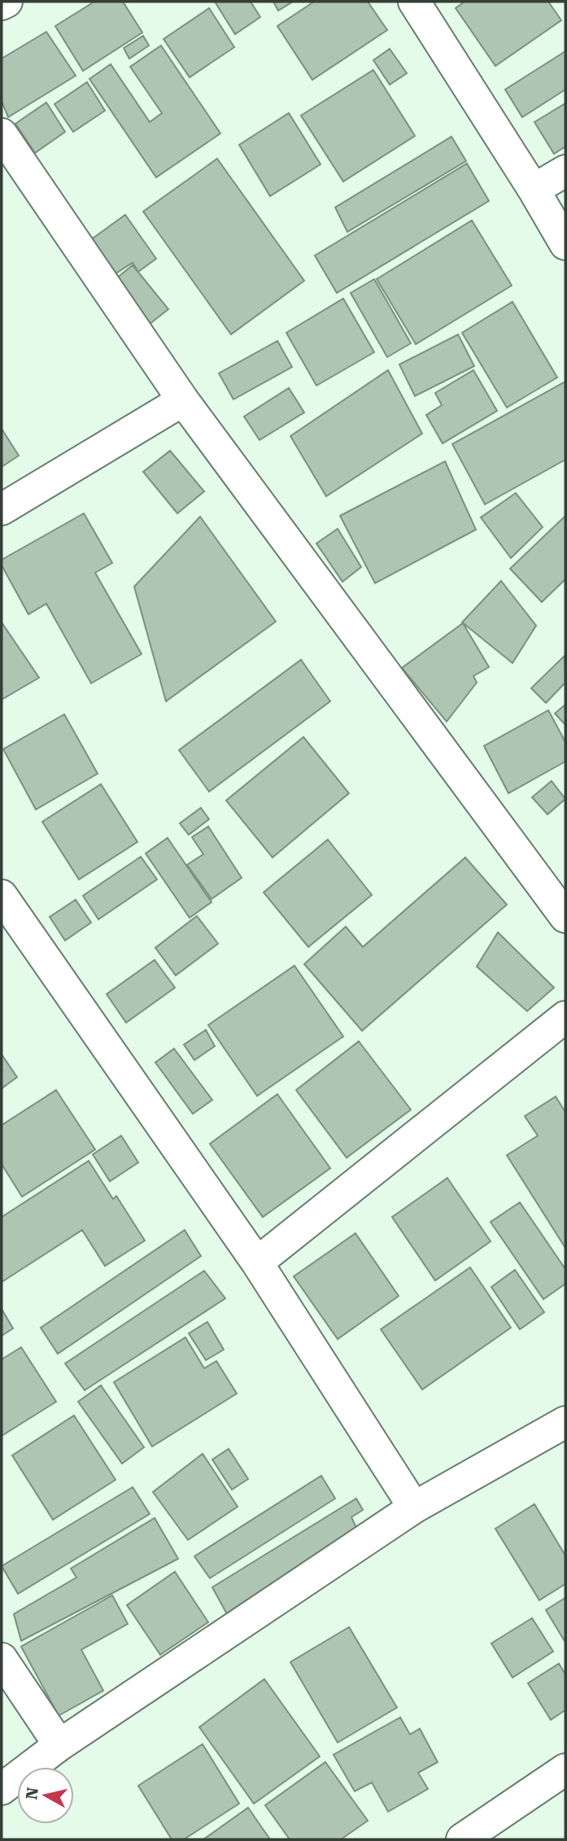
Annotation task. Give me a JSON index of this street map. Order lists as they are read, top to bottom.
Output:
{
  "north": "left"
}
